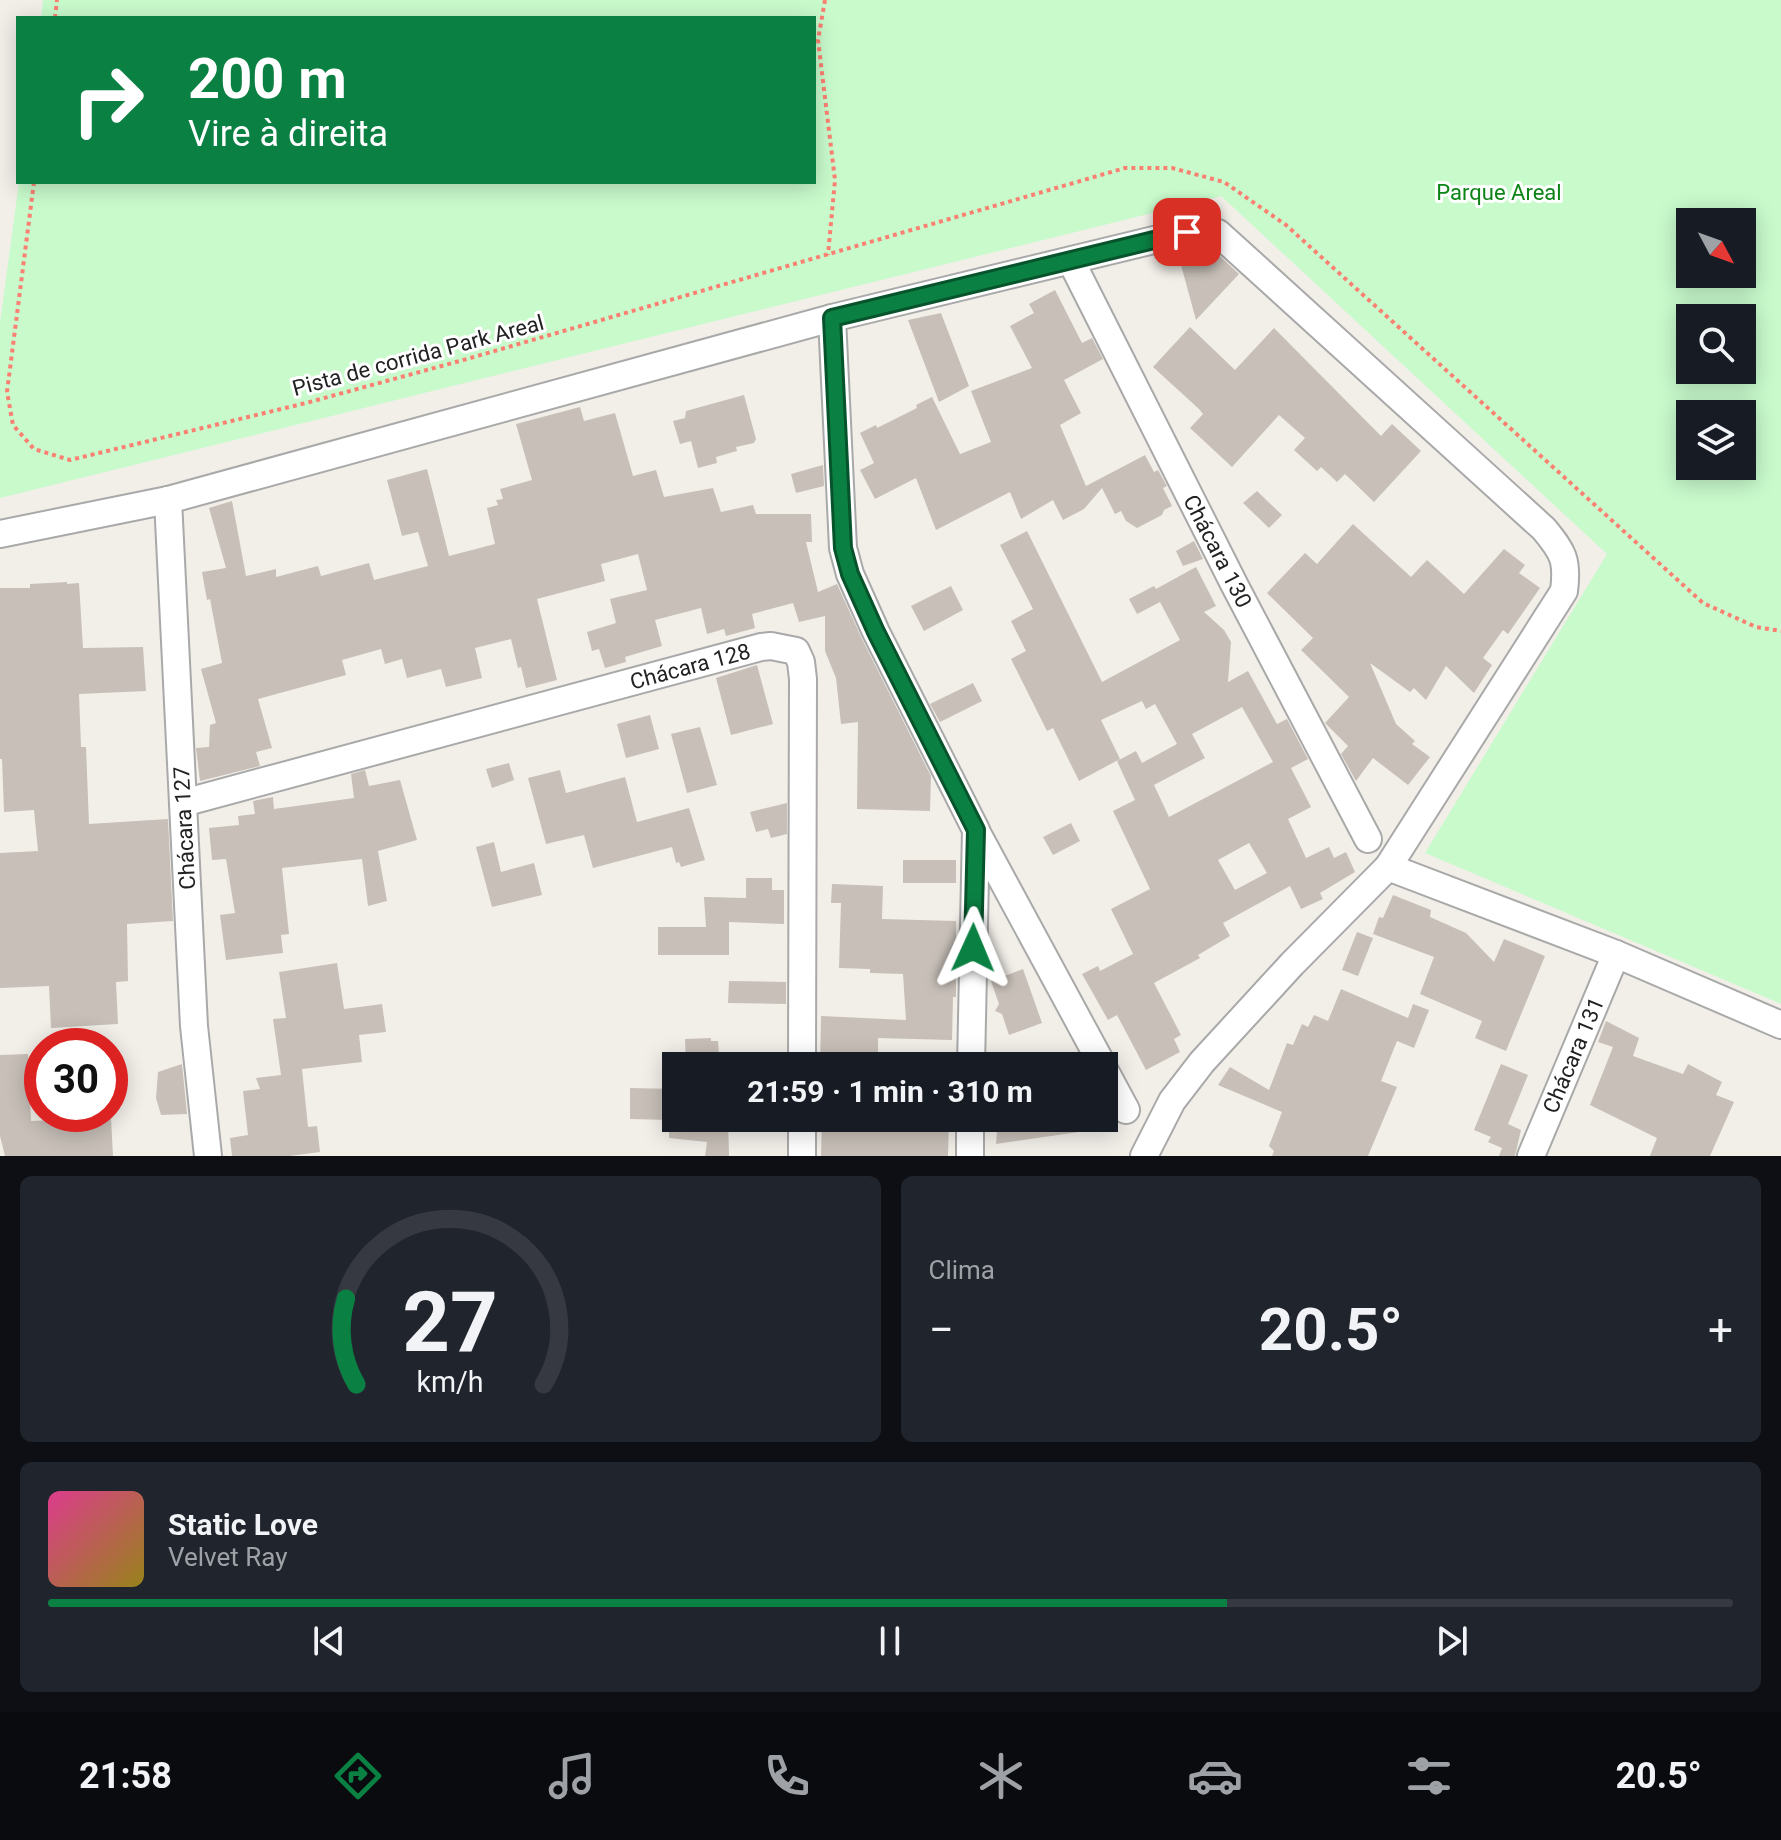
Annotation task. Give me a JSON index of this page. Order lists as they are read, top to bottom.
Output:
{
  "streets": {
    "street": [
      "Chácara 130",
      "Chácara 128",
      "Chácara 127",
      "Chácara 131"
    ],
    "path": ["Pista de corrida Park Areal"]
  },
  "crossings": [
    ["Chácara 128", "Chácara 127"]
  ],
  "parks": ["Parque Areal"],
  "north": "bottom right",
  "page": {
    "turn": ["200 m", "Vire à direita"],
    "limit": "30",
    "trip": "21:59 · 1 min · 310 m",
    "tile": "Clima",
    "heat": ["−", "20.5°", "+"],
    "song": ["Static Love", "Velvet Ray"],
    "tabs": ["21:58", "20.5°"],
    "gauge": ["27", "km/h"]
  }
}
